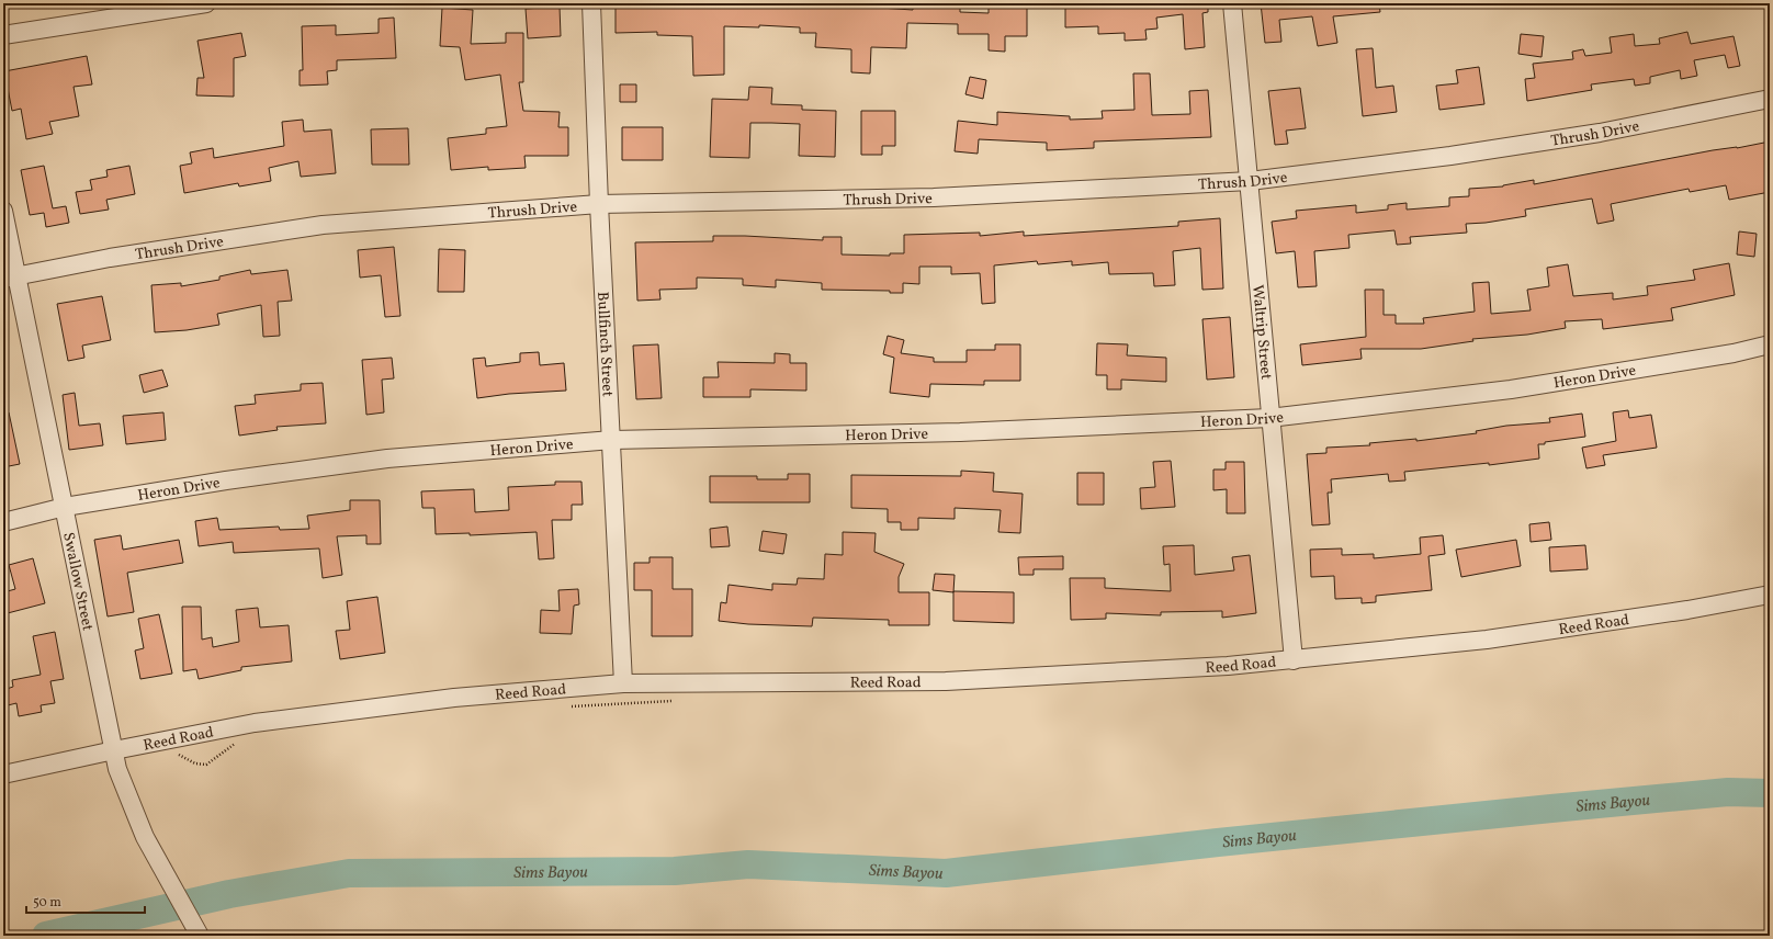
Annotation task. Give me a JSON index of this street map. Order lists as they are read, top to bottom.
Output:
{
  "streets": {
    "street": [
      "Thrush Drive",
      "Waltrip Street",
      "Bullfinch Street",
      "Heron Drive",
      "Swallow Street",
      "Reed Road"
    ]
  },
  "crossings": [
    ["Thrush Drive", "Waltrip Street"],
    ["Thrush Drive", "Bullfinch Street"],
    ["Thrush Drive", "Swallow Street"],
    ["Waltrip Street", "Heron Drive"],
    ["Waltrip Street", "Reed Road"],
    ["Bullfinch Street", "Heron Drive"],
    ["Bullfinch Street", "Reed Road"],
    ["Heron Drive", "Swallow Street"],
    ["Swallow Street", "Reed Road"]
  ],
  "water": ["Sims Bayou"],
  "scale_bar": "50 m"
}
